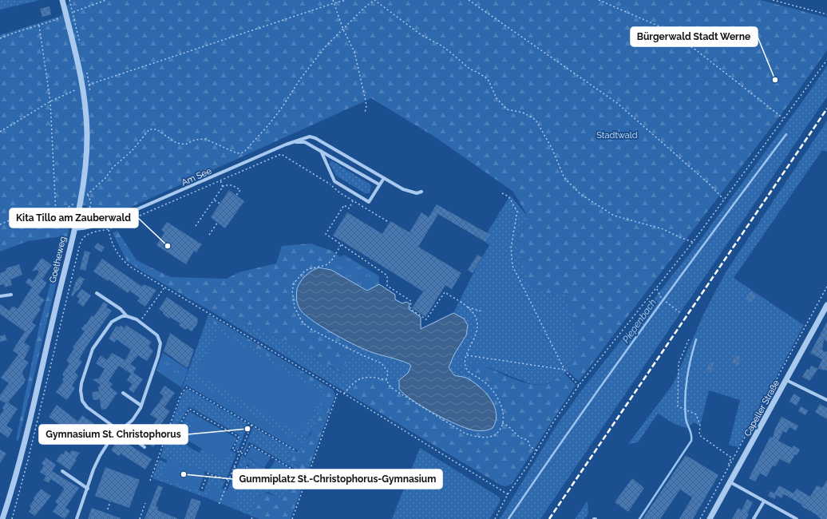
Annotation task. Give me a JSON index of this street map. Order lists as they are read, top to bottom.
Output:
{
  "streets": {
    "street": ["Am See", "Goetheweg", "Capeller Straße"]
  },
  "crossings": [
    ["Am See", "Goetheweg"]
  ],
  "water": ["Piepenbach"],
  "parks": ["Stadtwald"],
  "places": [
    "Bürgerwald Stadt Werne",
    "Kita Tillo am Zauberwald",
    "Gymnasium St. Christophorus",
    "Gummiplatz St.-Christophorus-Gymnasium"
  ]
}
